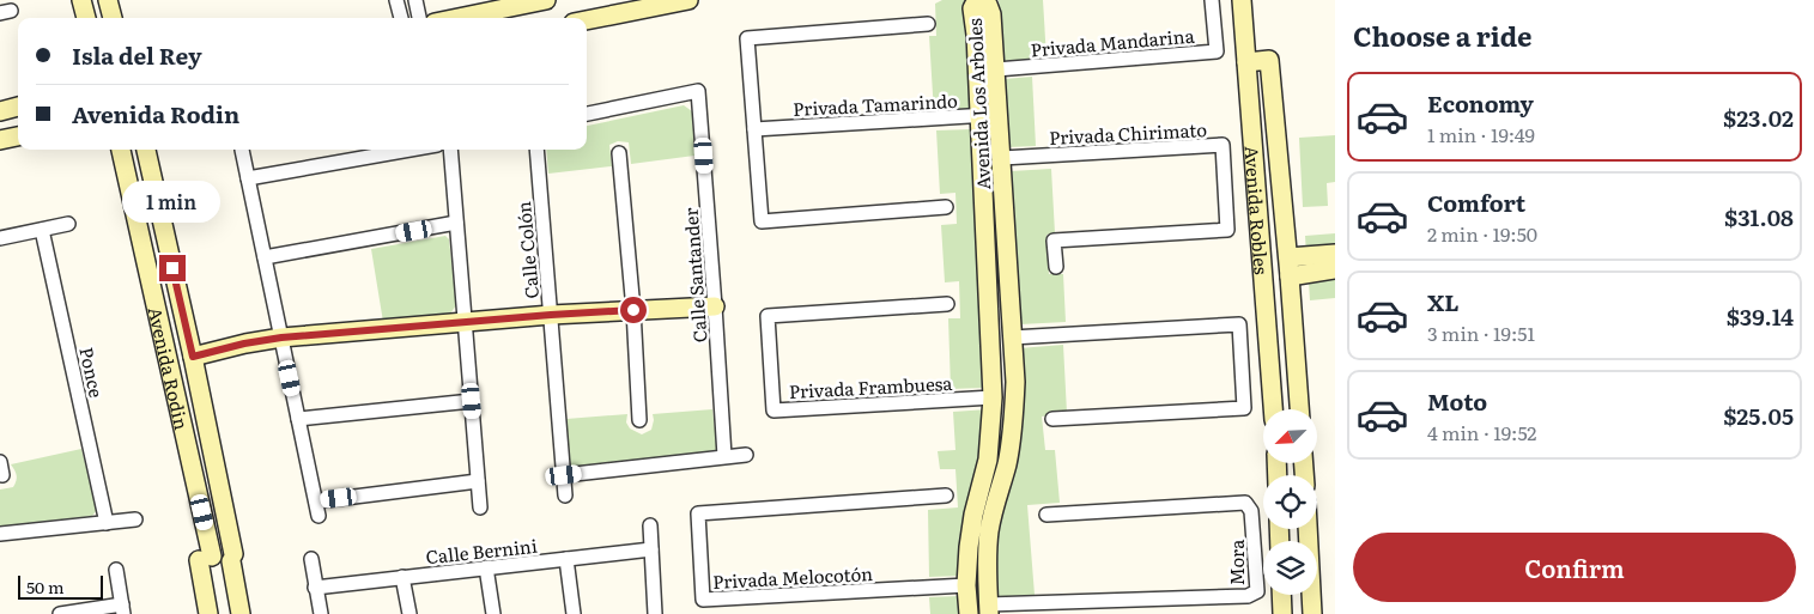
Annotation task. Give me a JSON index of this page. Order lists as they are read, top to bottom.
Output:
{
  "streets": {
    "street": [
      "Privada Mandarina",
      "Privada Tamarindo",
      "Avenida Los Arboles",
      "Privada Chirimato",
      "Avenida Robles",
      "Calle Colón",
      "Calle Santander",
      "Avenida Rodin",
      "Ponce",
      "Privada Frambuesa",
      "Calle Bernini",
      "Mora",
      "Privada Melocotón"
    ]
  },
  "crossings": [
    ["Privada Mandarina", "Avenida Los Arboles"],
    ["Privada Tamarindo", "Avenida Los Arboles"],
    ["Avenida Los Arboles", "Privada Chirimato"],
    ["Avenida Los Arboles", "Privada Frambuesa"],
    ["Avenida Los Arboles", "Mora"],
    ["Avenida Los Arboles", "Privada Melocotón"]
  ],
  "scale_bar": "50 m",
  "north": "bottom left",
  "page": {
    "heading": "Choose a ride",
    "banner": ["Isla del Rey", "Avenida Rodin"],
    "list": [
      {
        "name": "Economy",
        "note": "1 min · 19:49",
        "value": "$23.02"
      },
      {
        "name": "Comfort",
        "note": "2 min · 19:50",
        "value": "$31.08"
      },
      {
        "name": "XL",
        "note": "3 min · 19:51",
        "value": "$39.14"
      },
      {
        "name": "Moto",
        "note": "4 min · 19:52",
        "value": "$25.05"
      }
    ],
    "bubble": "1 min",
    "buttons": "Confirm",
    "scale": "50 m"
  }
}
